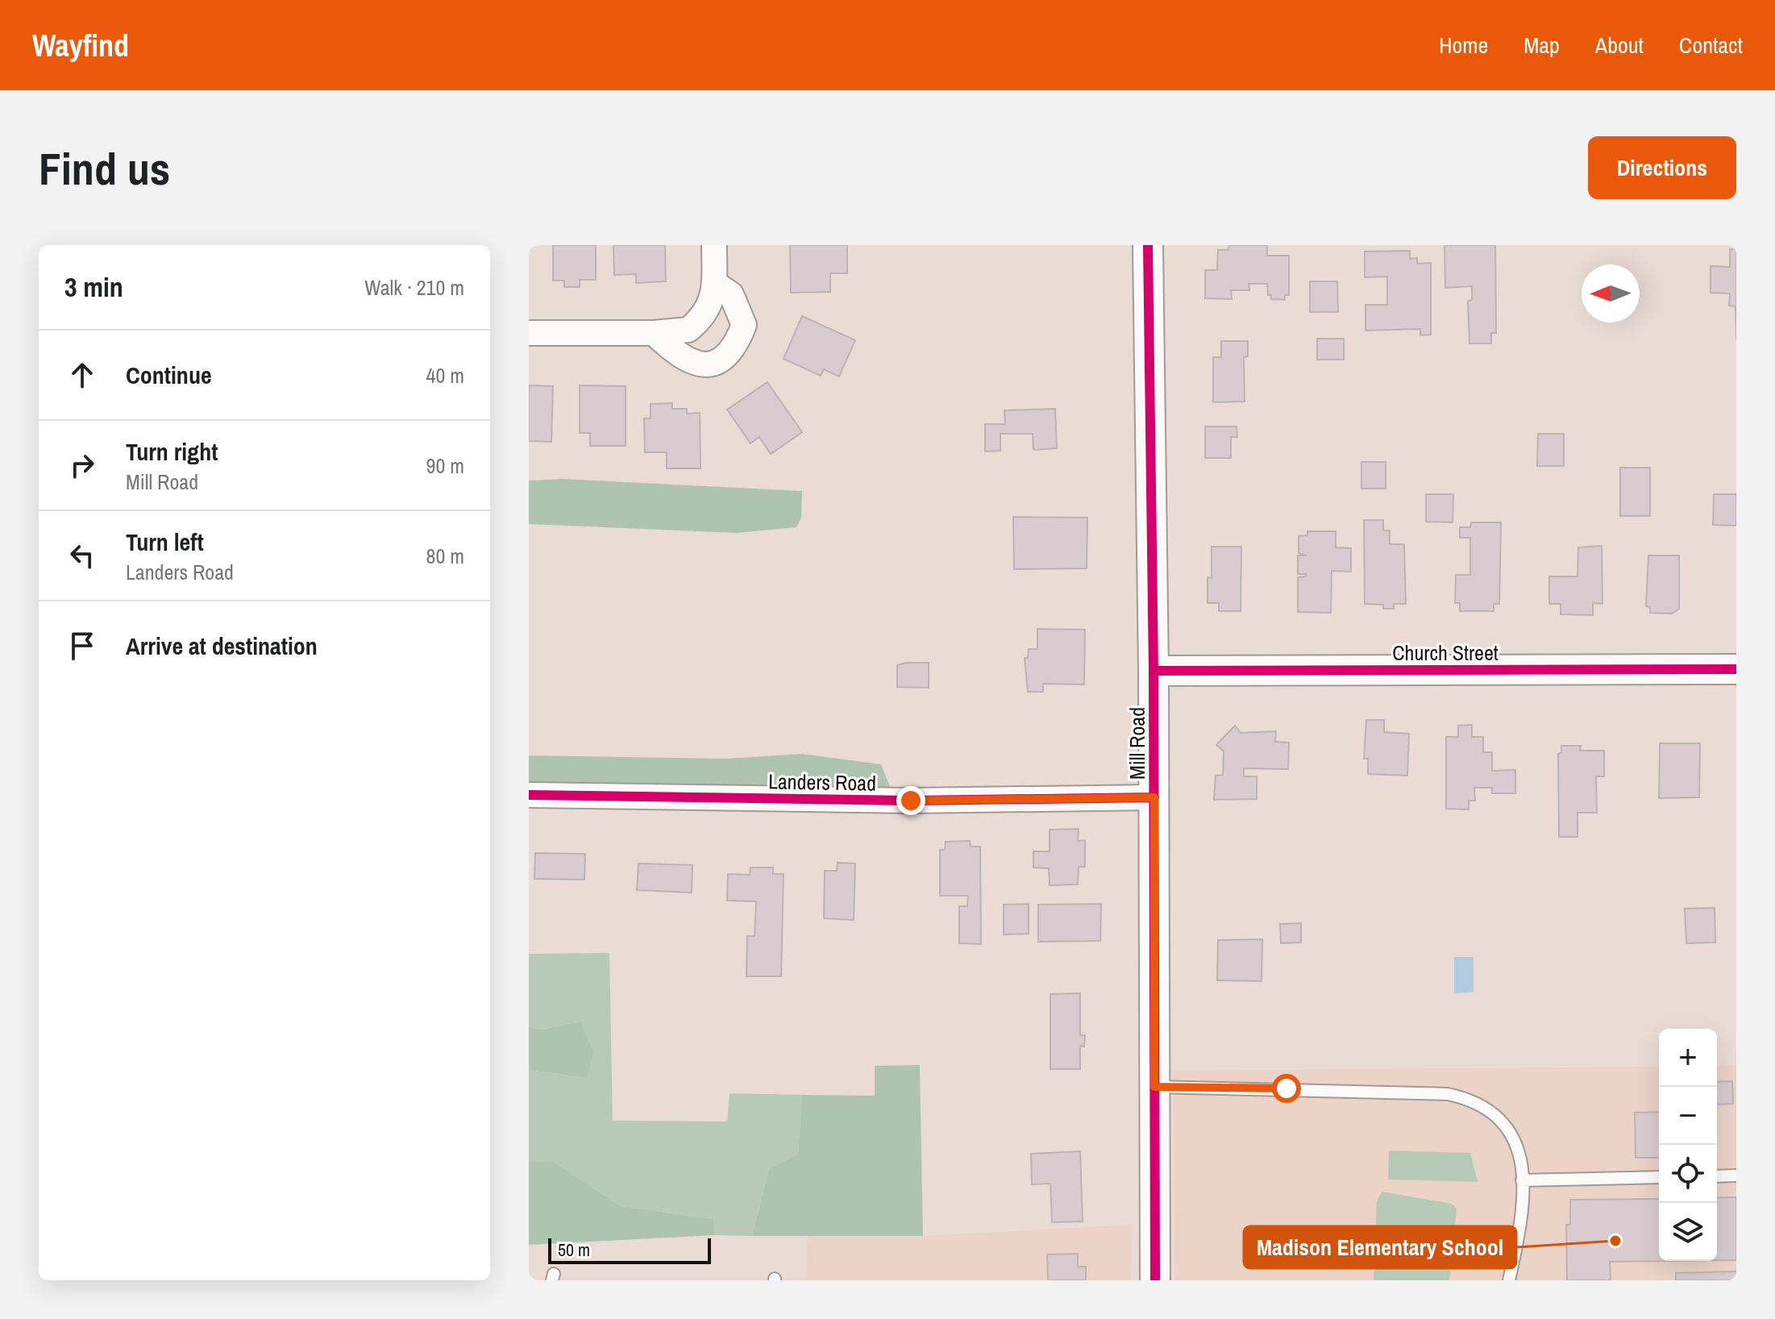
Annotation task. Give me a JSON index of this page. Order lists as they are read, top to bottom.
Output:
{
  "streets": {
    "street": ["Church Street", "Mill Road", "Landers Road"]
  },
  "crossings": [
    ["Church Street", "Mill Road"],
    ["Mill Road", "Landers Road"]
  ],
  "places": ["Madison Elementary School"],
  "scale_bar": "50 m",
  "north": "left",
  "page": {
    "header": "Wayfind",
    "nav": [
      "Home",
      "Map",
      "About",
      "Contact"
    ],
    "buttons": "Directions",
    "title": "Find us",
    "heading": ["3 min", "Walk · 210 m"],
    "list": [
      ["Continue", "40 m"],
      ["Turn right", "Mill Road", "90 m"],
      ["Turn left", "Landers Road", "80 m"],
      "Arrive at destination"
    ],
    "map_buttons": ["+", "−"],
    "scale": "50 m"
  }
}
